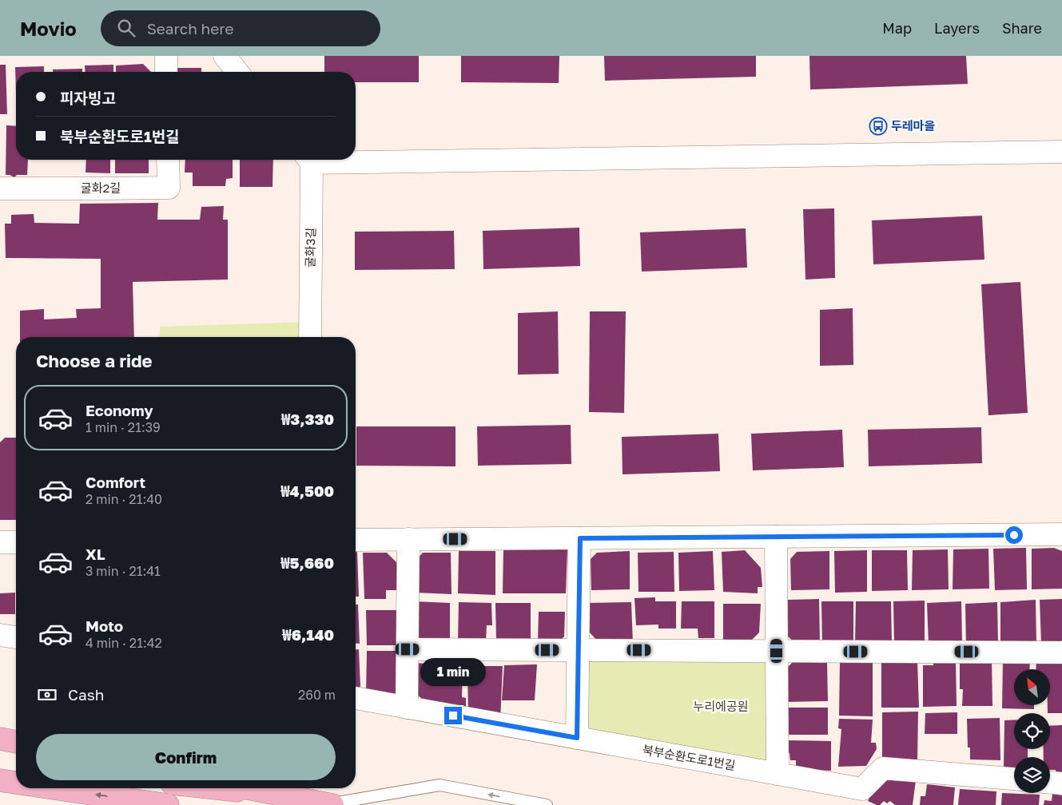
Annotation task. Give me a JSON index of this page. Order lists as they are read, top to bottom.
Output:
{
  "streets": {
    "street": ["굴화2길", "굴화3길", "북부순환도로1번길"]
  },
  "parks": ["누리에공원"],
  "places": {
    "bus stop": ["두레마을"]
  },
  "north": "top left",
  "page": {
    "header": "Movio",
    "search": "Search here",
    "nav": ["Map", "Layers", "Share"],
    "banner": ["피자빙고", "북부순환도로1번길"],
    "heading": "Choose a ride",
    "list": [
      {
        "name": "Economy",
        "note": "1 min · 21:39",
        "value": "₩3,330"
      },
      {
        "name": "Comfort",
        "note": "2 min · 21:40",
        "value": "₩4,500"
      },
      {
        "name": "XL",
        "note": "3 min · 21:41",
        "value": "₩5,660"
      },
      {
        "name": "Moto",
        "note": "4 min · 21:42",
        "value": "₩6,140"
      }
    ],
    "bubble": "1 min",
    "pay": ["Cash", "260 m"],
    "buttons": "Confirm"
  }
}
